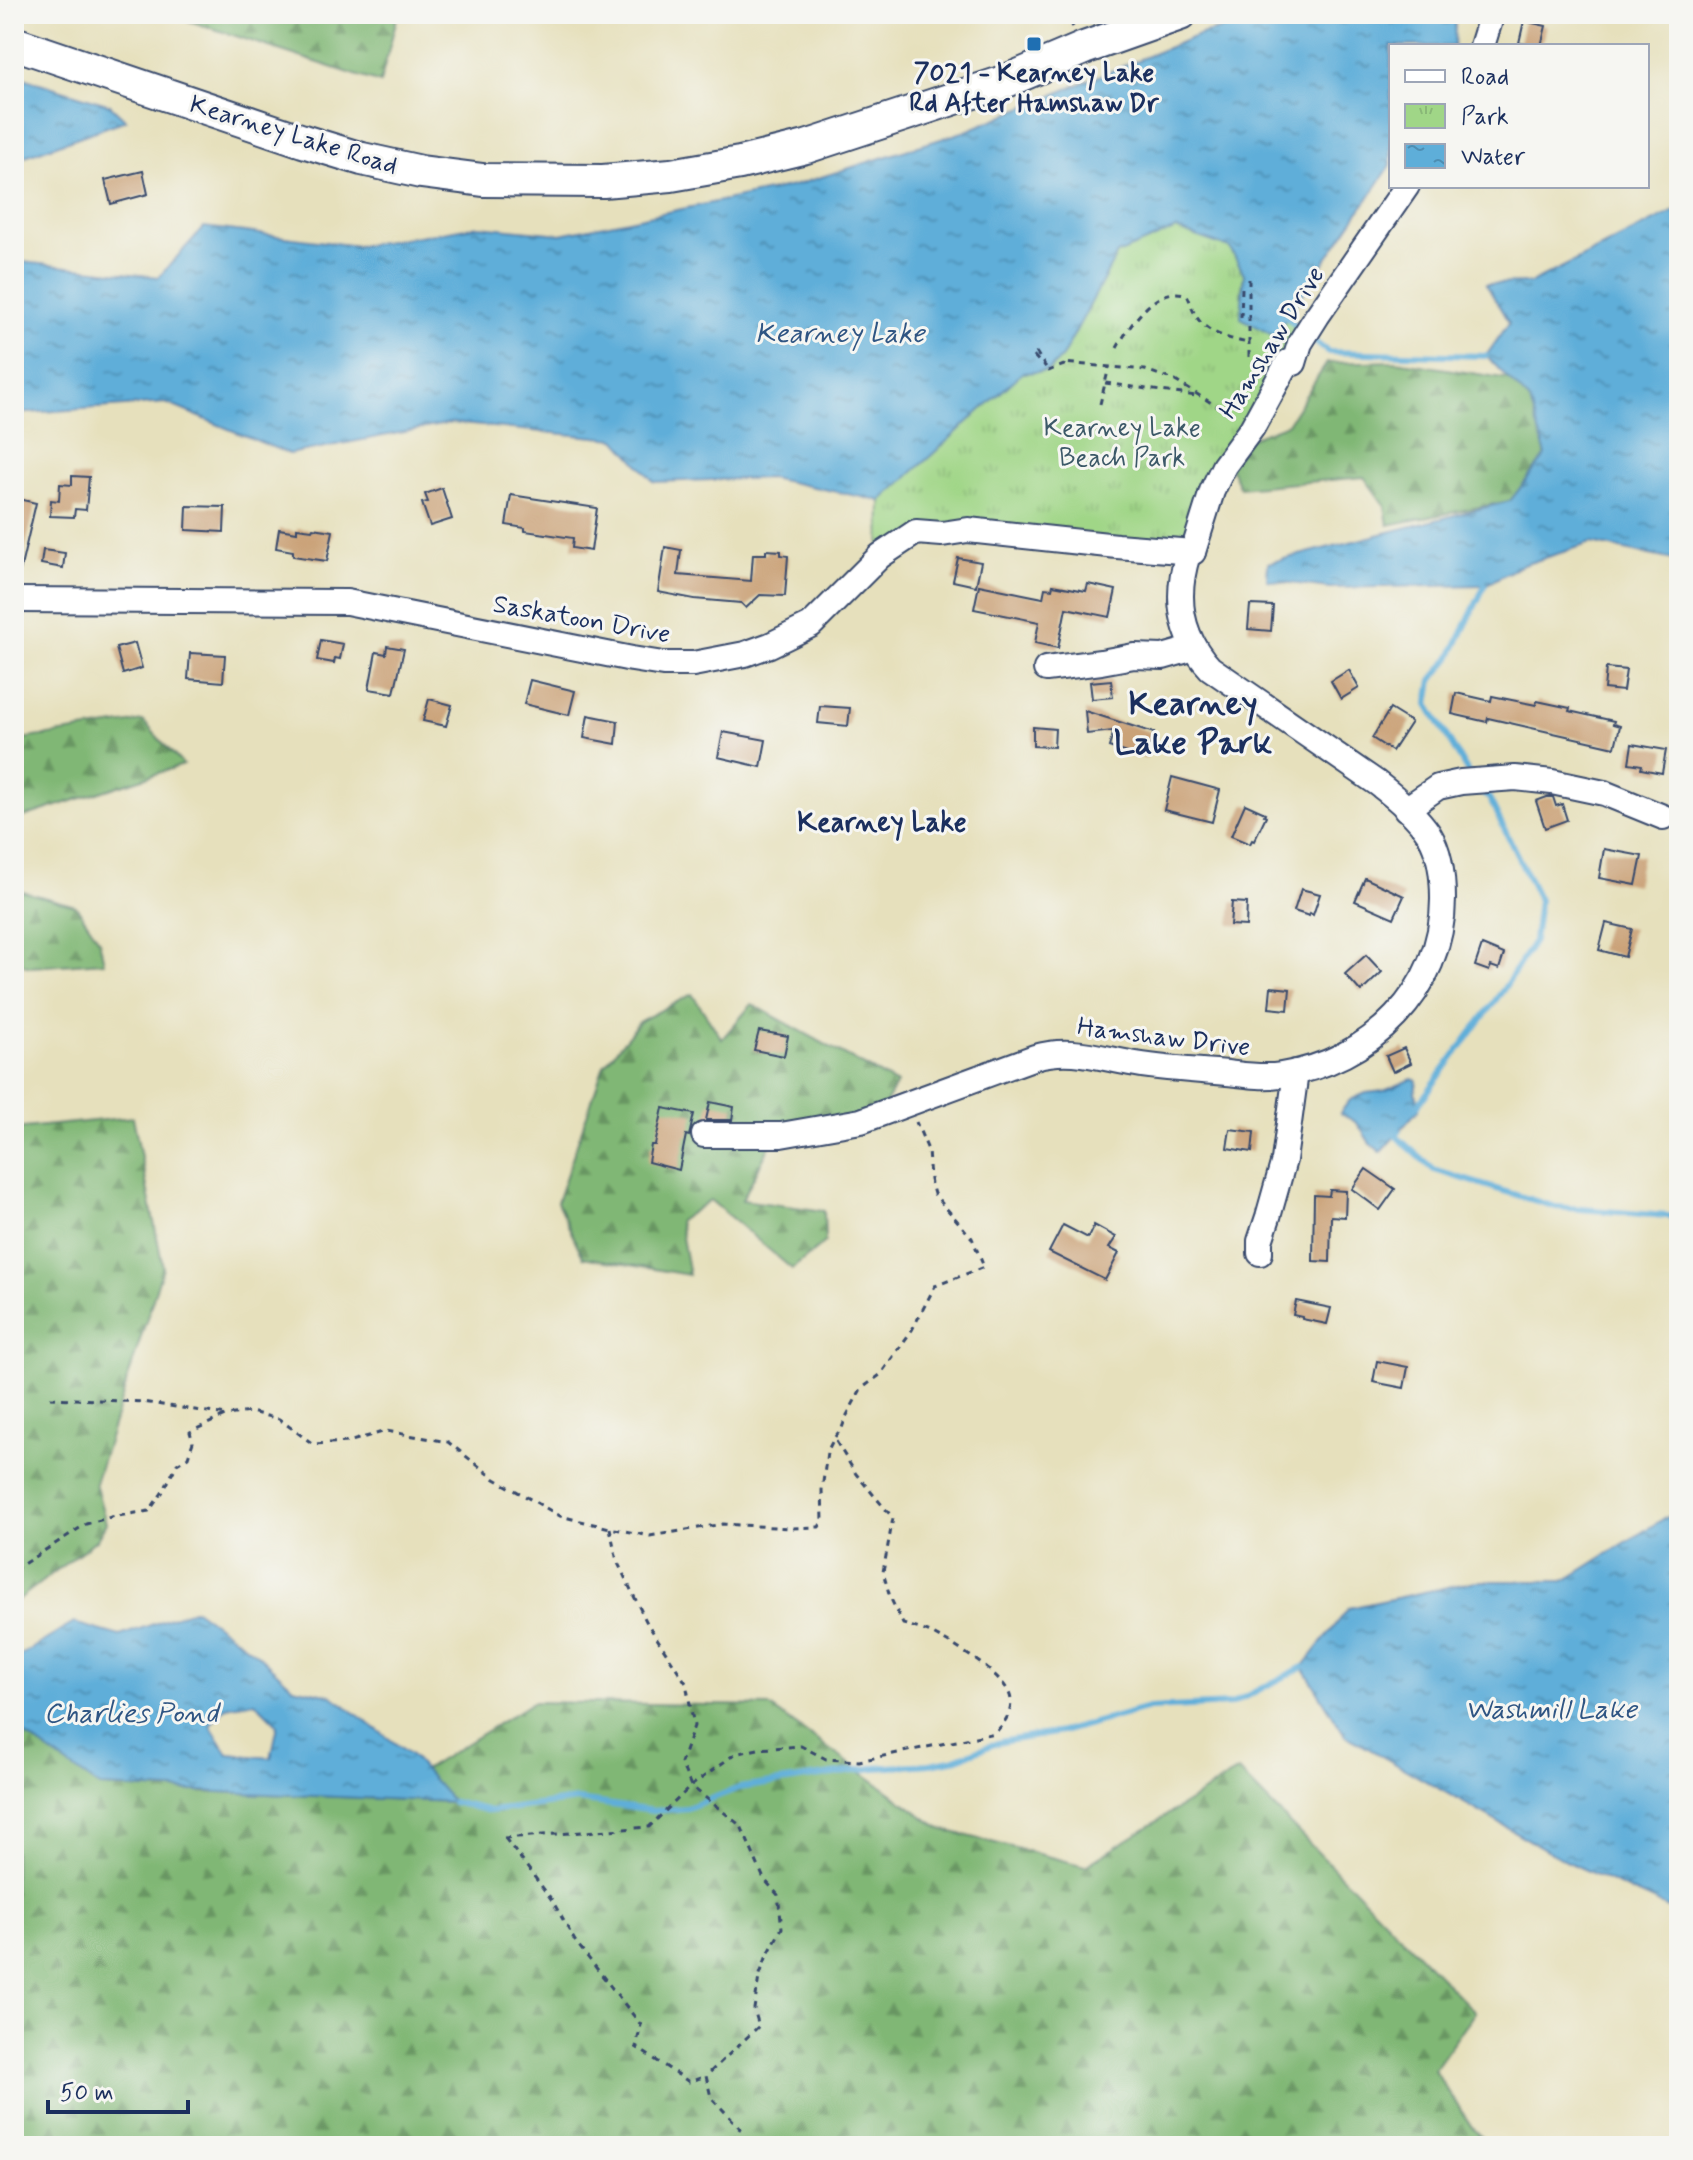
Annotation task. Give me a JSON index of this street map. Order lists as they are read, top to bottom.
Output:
{
  "streets": {
    "main road": ["Kearney Lake Road"],
    "street": ["Hamshaw Drive", "Saskatoon Drive"]
  },
  "crossings": [
    ["Hamshaw Drive", "Saskatoon Drive"]
  ],
  "districts": ["Kearney Lake Park", "Kearney Lake"],
  "water": ["Kearney Lake", "Washmill Lake", "Charlies Pond"],
  "parks": ["Kearney Lake Beach Park"],
  "places": {
    "transit": ["7021 - Kearney Lake Rd After Hamshaw Dr"]
  },
  "legend": ["Road", "Park", "Water"],
  "scale_bar": "50 m"
}
